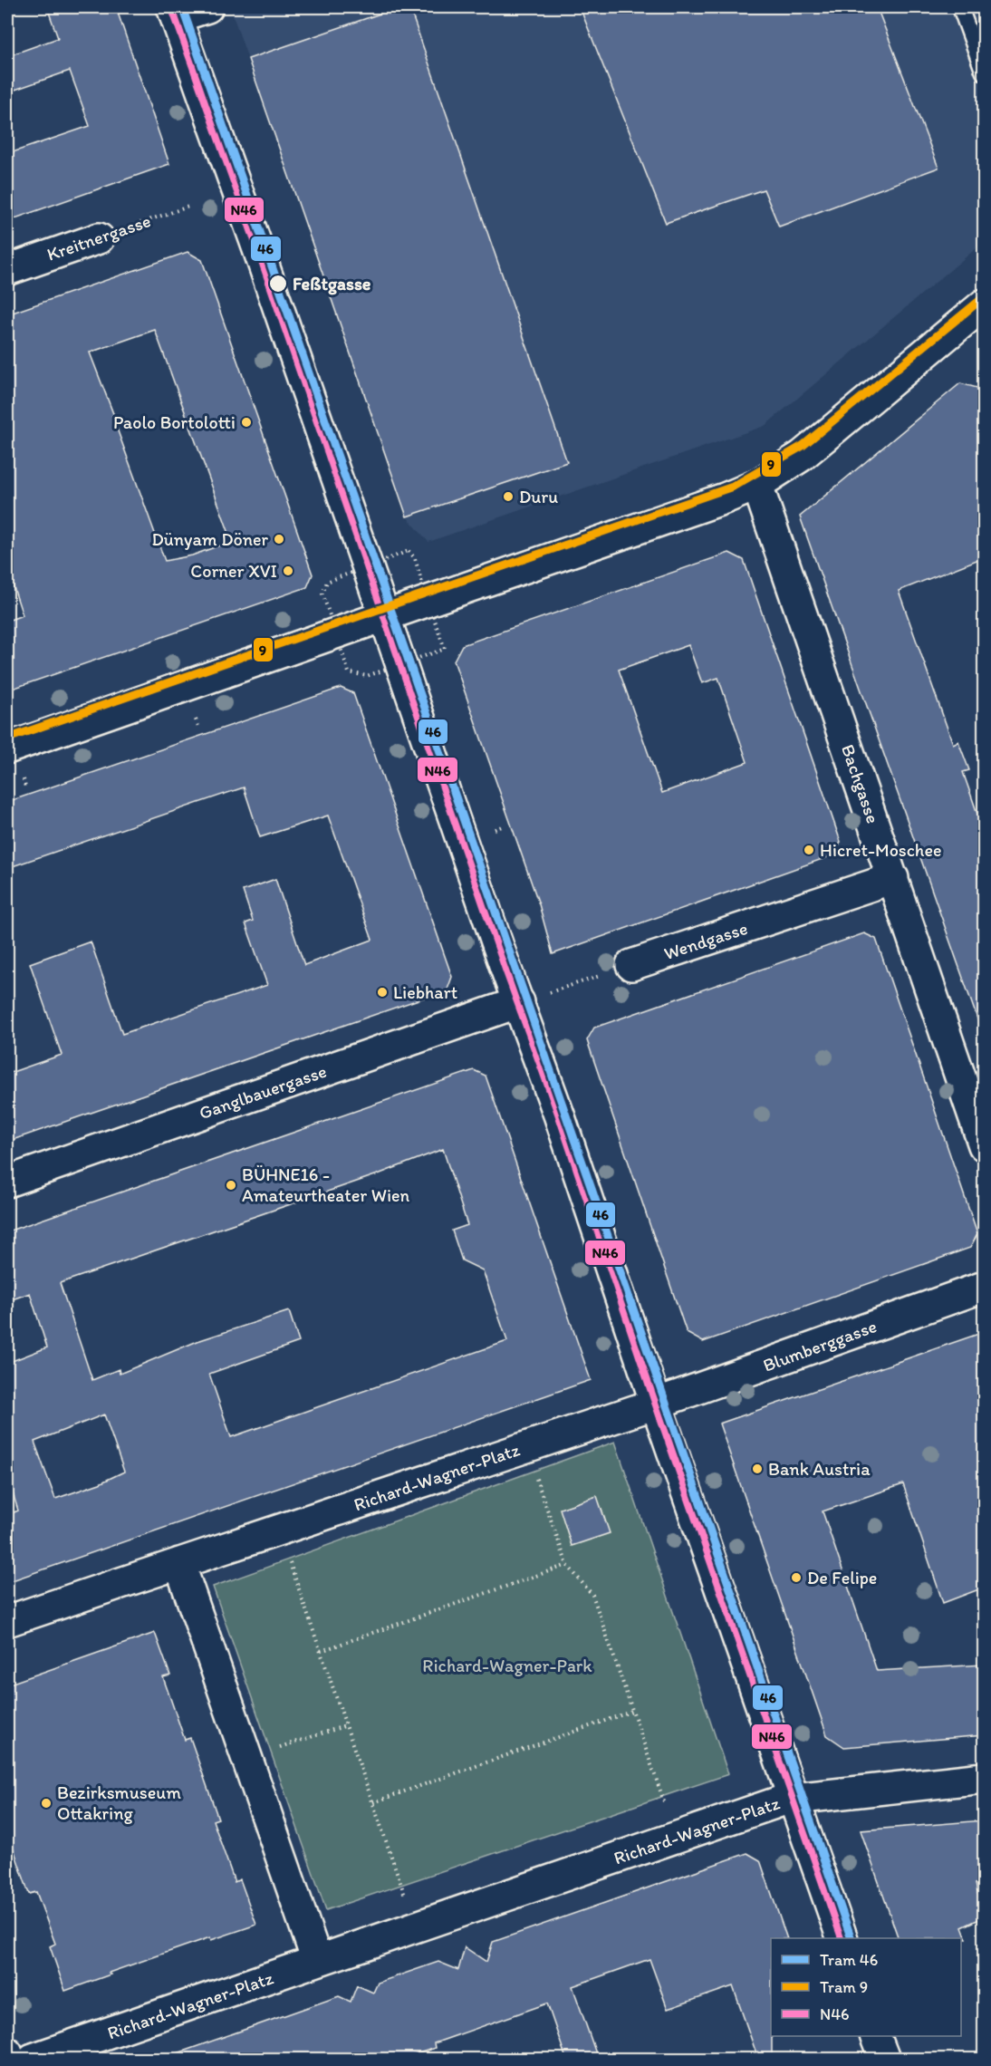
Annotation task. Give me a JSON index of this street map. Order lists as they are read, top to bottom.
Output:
{
  "streets": {
    "street": [
      "Kreitnergasse",
      "Bachgasse",
      "Wendgasse",
      "Ganglbauergasse",
      "Blumberggasse",
      "Richard-Wagner-Platz"
    ]
  },
  "crossings": [
    ["Bachgasse", "Wendgasse"],
    ["Blumberggasse", "Richard-Wagner-Platz"]
  ],
  "parks": ["Richard-Wagner-Park"],
  "places": [
    "Feßtgasse",
    "Paolo Bortolotti",
    "Duru",
    "Dünyam Döner",
    "Corner XVI",
    "Hicret-Moschee",
    "Liebhart",
    "BÜHNE16 - Amateurtheater Wien",
    "Bank Austria",
    "De Felipe",
    "Bezirksmuseum Ottakring"
  ],
  "lines": ["tram line 46", "transit line N46", "tram line 9"],
  "legend": ["Tram 46", "Tram 9", "N46"]
}
